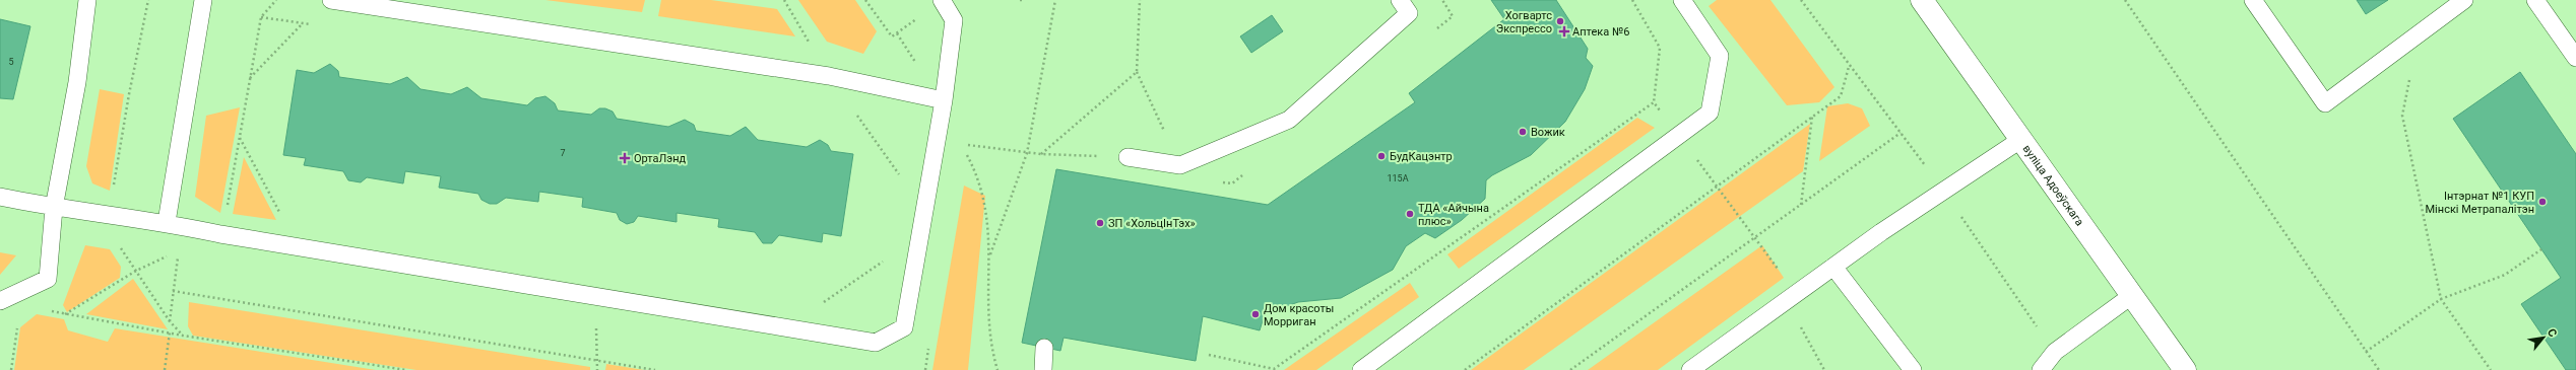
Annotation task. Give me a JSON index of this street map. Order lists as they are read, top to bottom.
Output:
{
  "streets": {
    "main road": ["вуліца Адоеўскага"]
  },
  "places": {
    "other": [
      "Хогвартс Экспрессо",
      "Вожик",
      "БудКацэнтр",
      "Інтэрнат №1 КУП Мінскі Метрапалітэн",
      "ТДА «Айчына плюс»",
      "ЗП «ХольцIнТэх»",
      "Дом красоты Морриган"
    ],
    "health": ["Аптека №6", "ОртаЛэнд"]
  },
  "house_numbers": ["5", "7", "115А"],
  "north": "top right"
}
